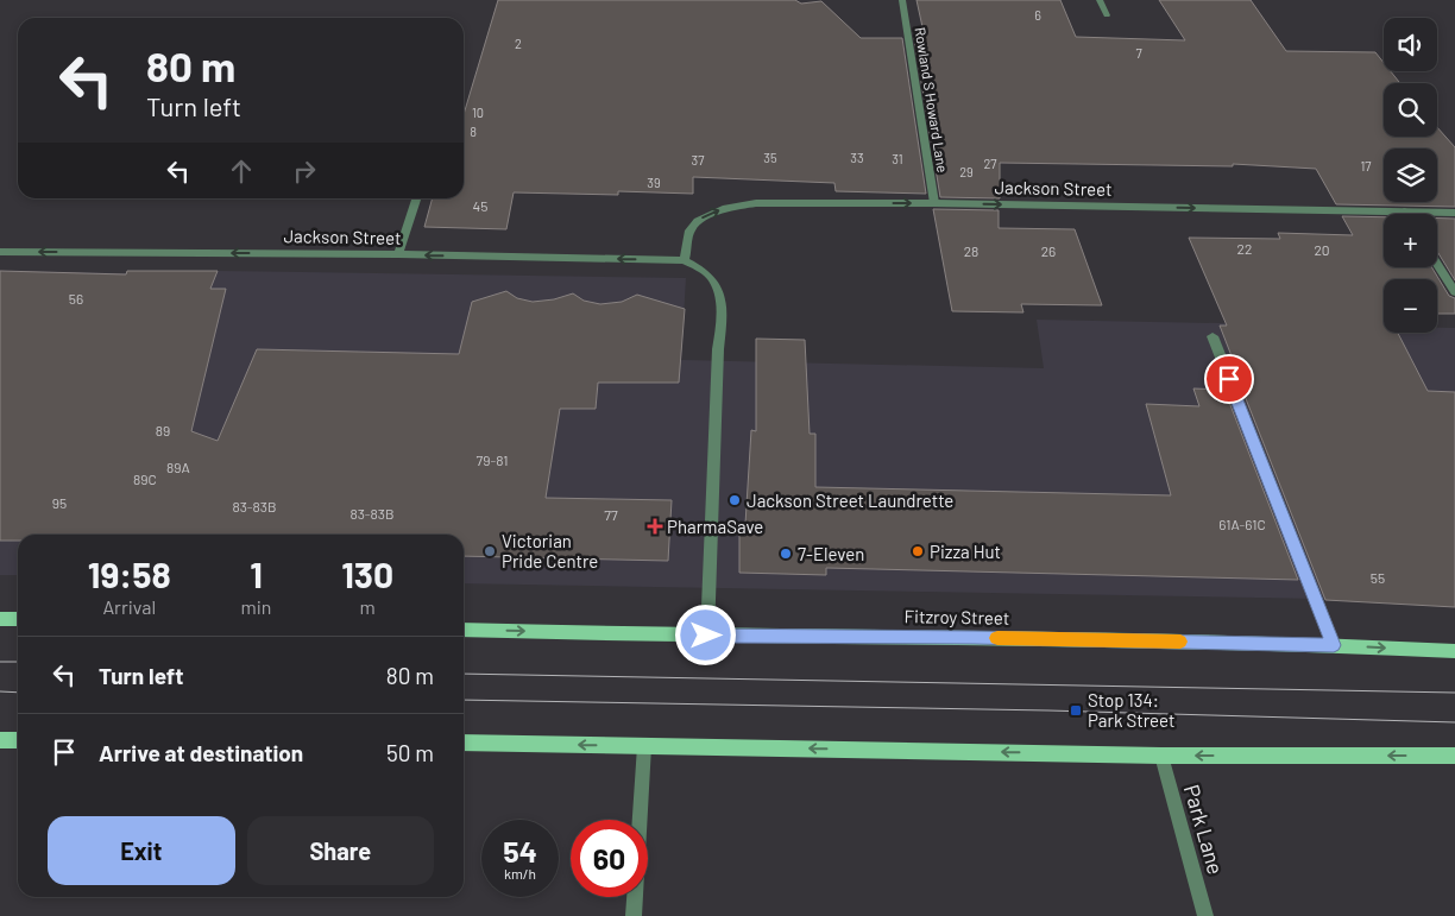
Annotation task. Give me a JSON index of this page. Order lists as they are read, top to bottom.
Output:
{
  "streets": {
    "main road": ["Fitzroy Street"],
    "street": ["Rowland S Howard Lane", "Jackson Street", "Park Lane"]
  },
  "crossings": [
    ["Rowland S Howard Lane", "Jackson Street"]
  ],
  "places": {
    "other": [
      "Jackson Street Laundrette",
      "Victorian Pride Centre",
      "Pizza Hut",
      "7-Eleven"
    ],
    "health": ["PharmaSave"],
    "transit": ["Stop 134: Park Street"]
  },
  "house_numbers": [
    "6",
    "2",
    "7",
    "10",
    "8",
    "35",
    "33",
    "31",
    "37",
    "27",
    "17",
    "29",
    "39",
    "45",
    "22",
    "20",
    "28",
    "26",
    "56",
    "89",
    "79-81",
    "89A",
    "89C",
    "95",
    "83-83B",
    "83-83B",
    "77",
    "61A-61C",
    "55"
  ],
  "page": {
    "map_buttons": ["+", "−"],
    "turn": ["80 m", "Turn left"],
    "eta": [
      "19:58",
      "Arrival",
      "1",
      "min",
      "130",
      "m"
    ],
    "list": [
      {
        "name": "Turn left",
        "value": "80 m"
      },
      {
        "name": "Arrive at destination",
        "value": "50 m"
      }
    ],
    "buttons": ["Exit", "Share"],
    "speed": "54 km/h",
    "limit": "60"
  }
}
